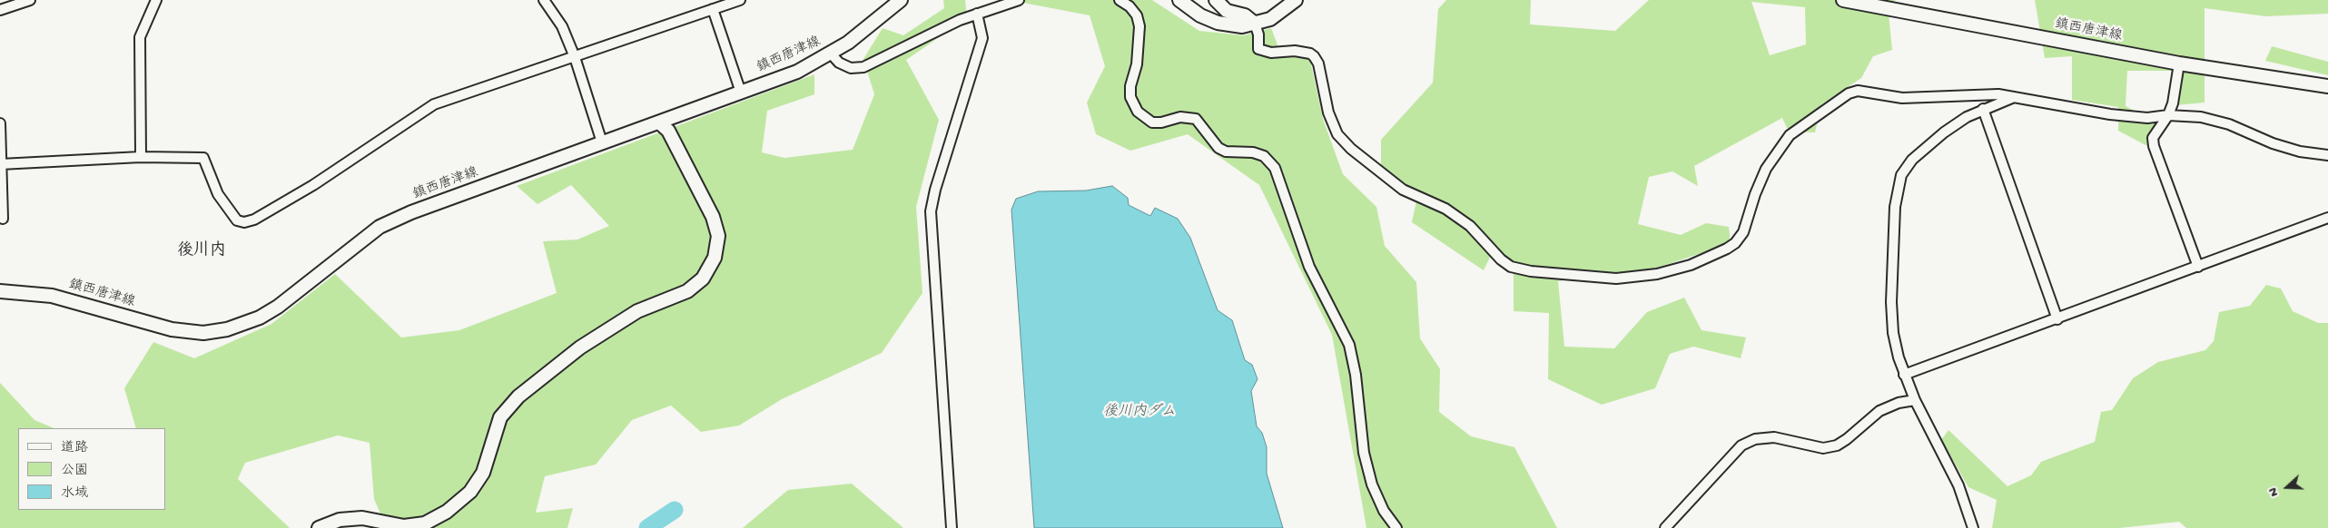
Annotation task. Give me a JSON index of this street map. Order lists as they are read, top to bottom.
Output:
{
  "streets": {
    "main road": ["鎮西唐津線"]
  },
  "districts": ["後川内"],
  "water": ["後川内ダム"],
  "legend": ["道路", "公園", "水域"],
  "north": "left"
}
